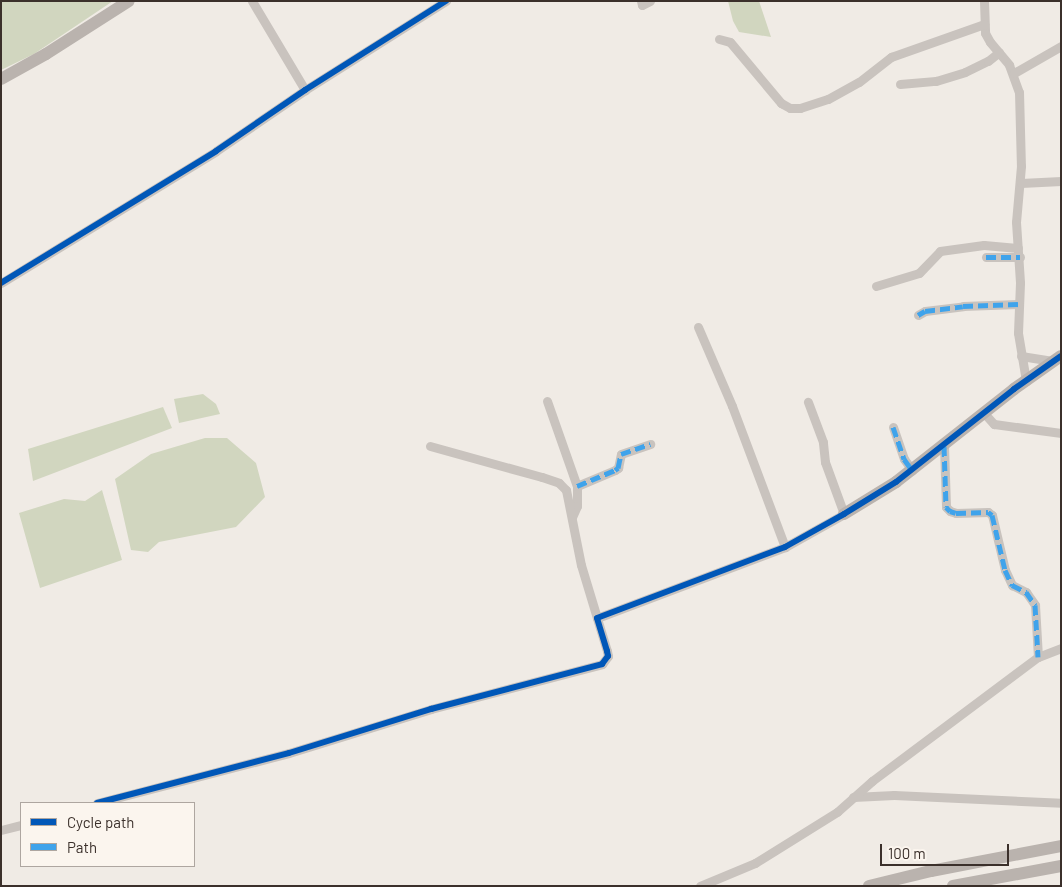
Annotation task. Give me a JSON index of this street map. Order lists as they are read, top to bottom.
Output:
{
  "legend": ["Cycle path", "Path"],
  "scale_bar": "100 m"
}
